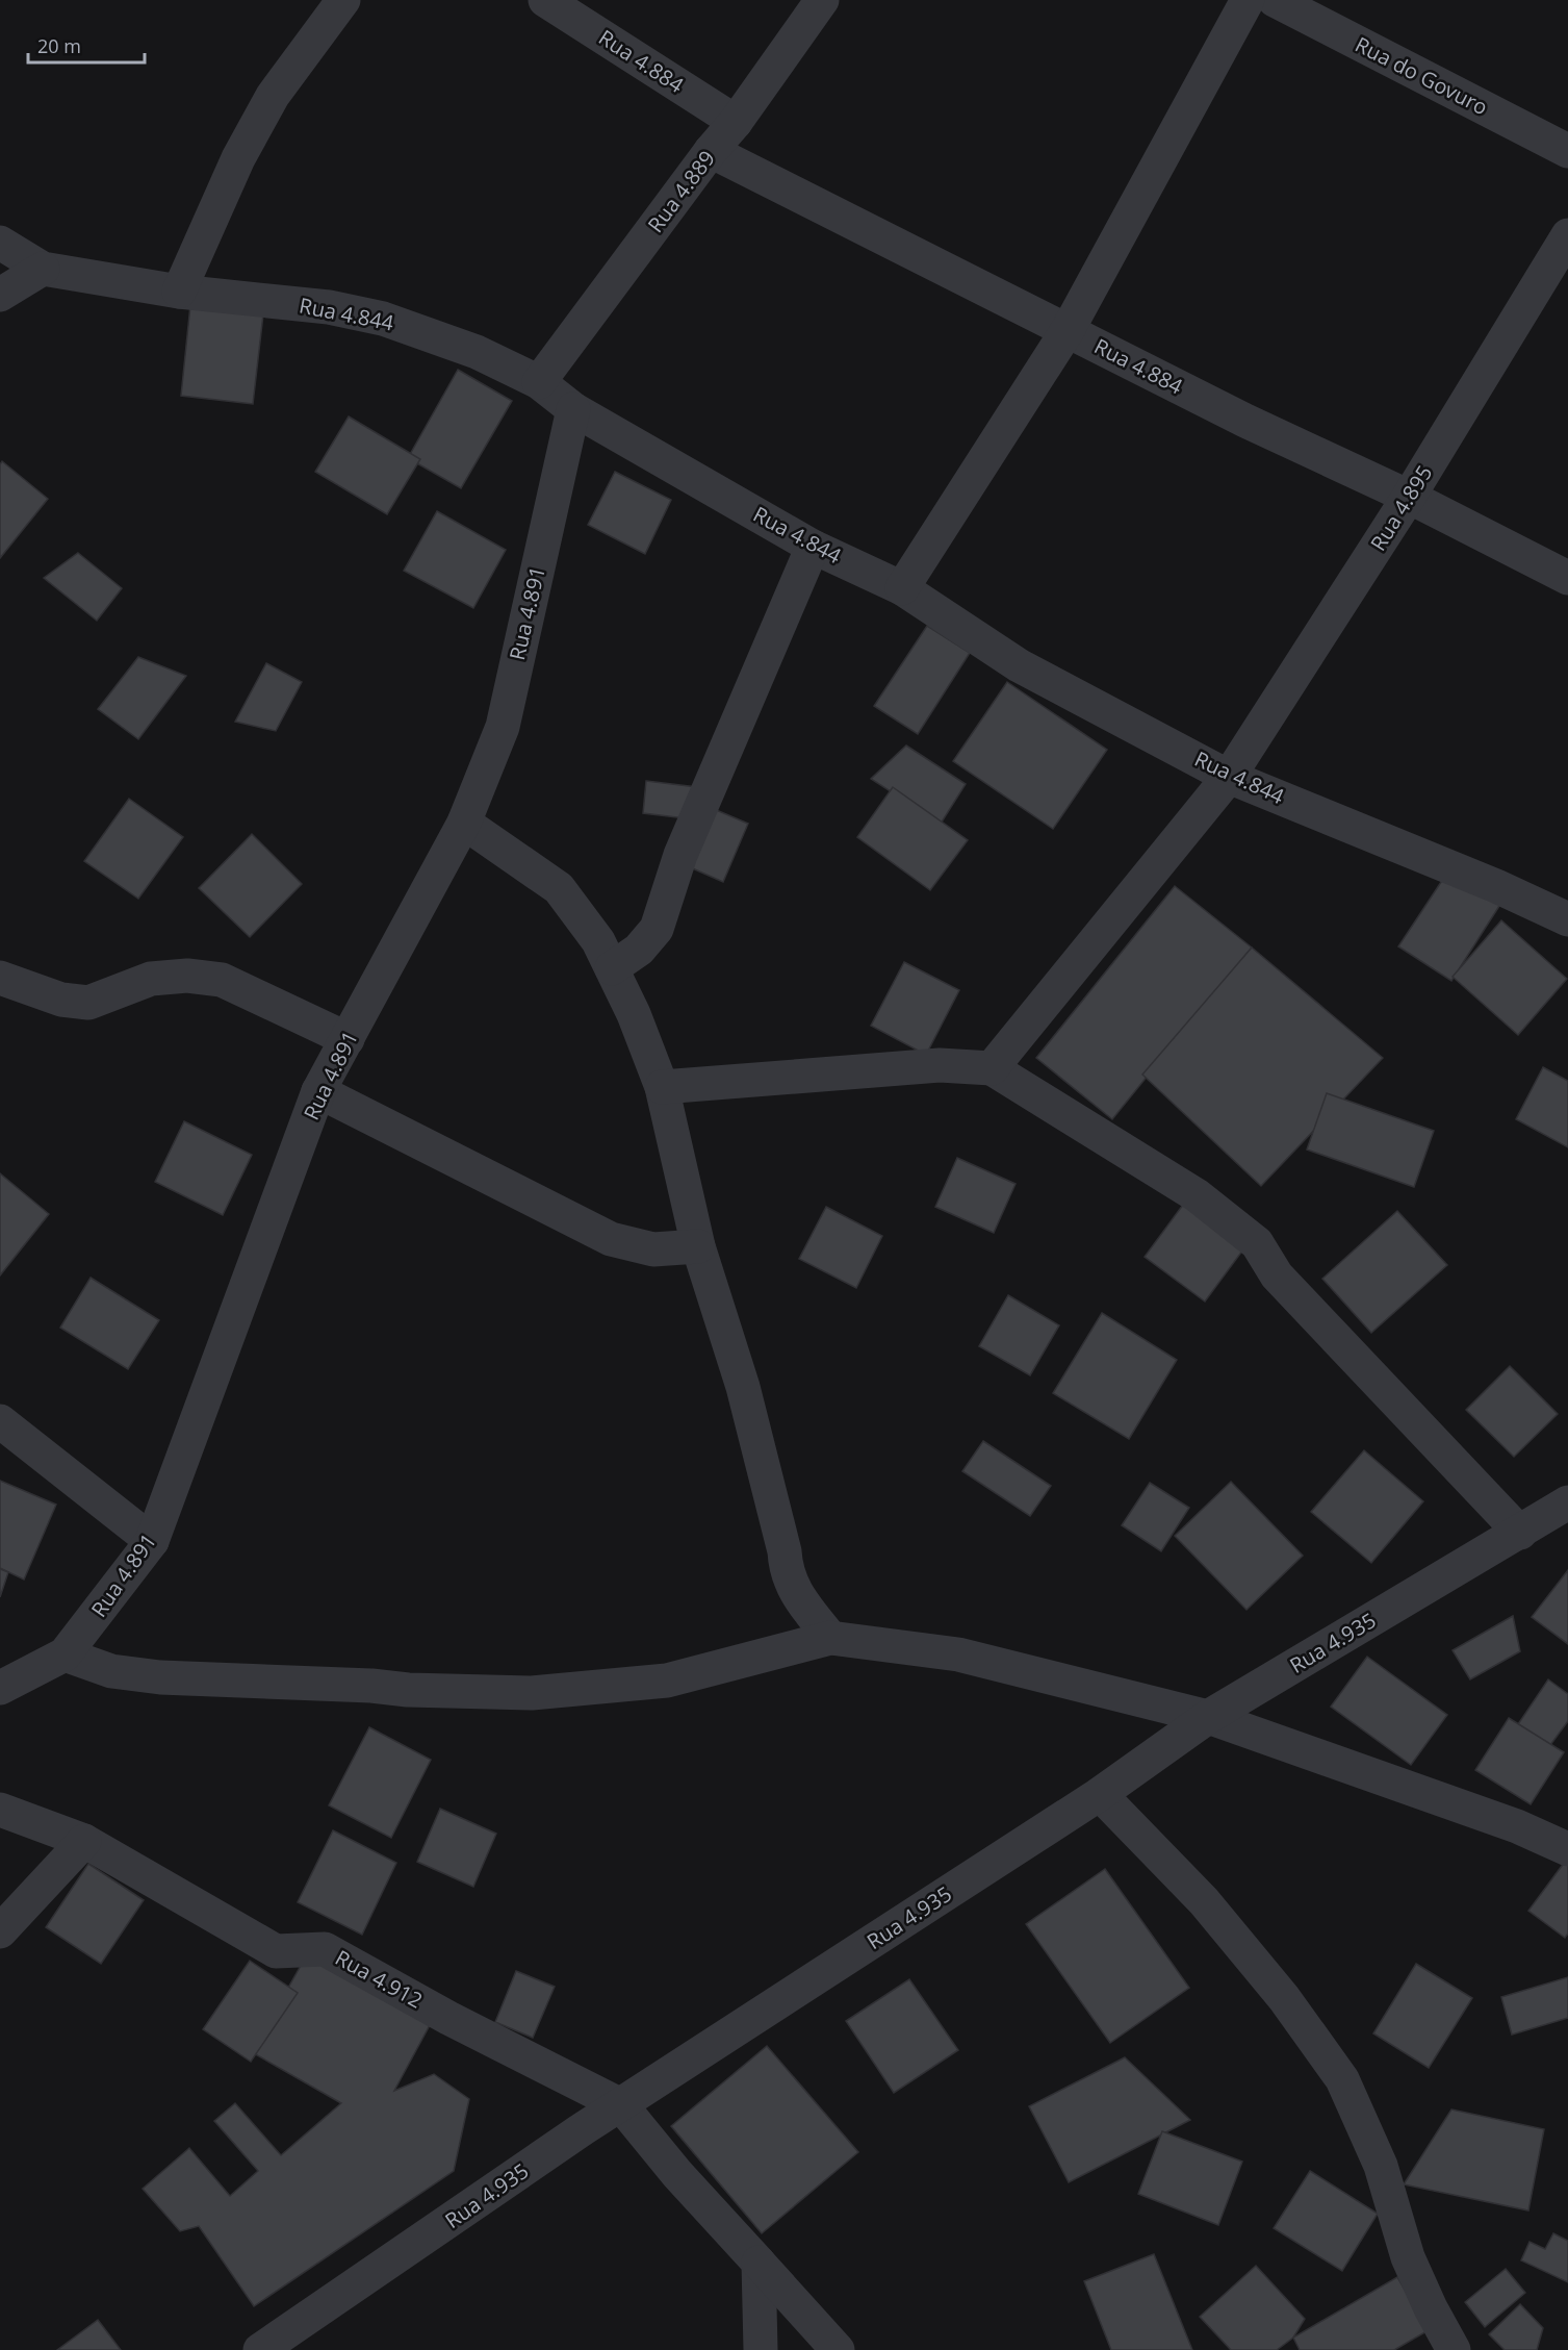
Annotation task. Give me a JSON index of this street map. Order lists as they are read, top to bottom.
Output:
{
  "streets": {
    "street": [
      "Rua 4.884",
      "Rua do Govuro",
      "Rua 4.889",
      "Rua 4.844",
      "Rua 4.895",
      "Rua 4.891",
      "Rua 4.935",
      "Rua 4.912"
    ]
  },
  "crossings": [
    ["Rua 4.884", "Rua 4.889"],
    ["Rua 4.884", "Rua 4.895"],
    ["Rua 4.889", "Rua 4.844"],
    ["Rua 4.844", "Rua 4.895"],
    ["Rua 4.844", "Rua 4.891"],
    ["Rua 4.935", "Rua 4.912"]
  ],
  "scale_bar": "20 m"
}
